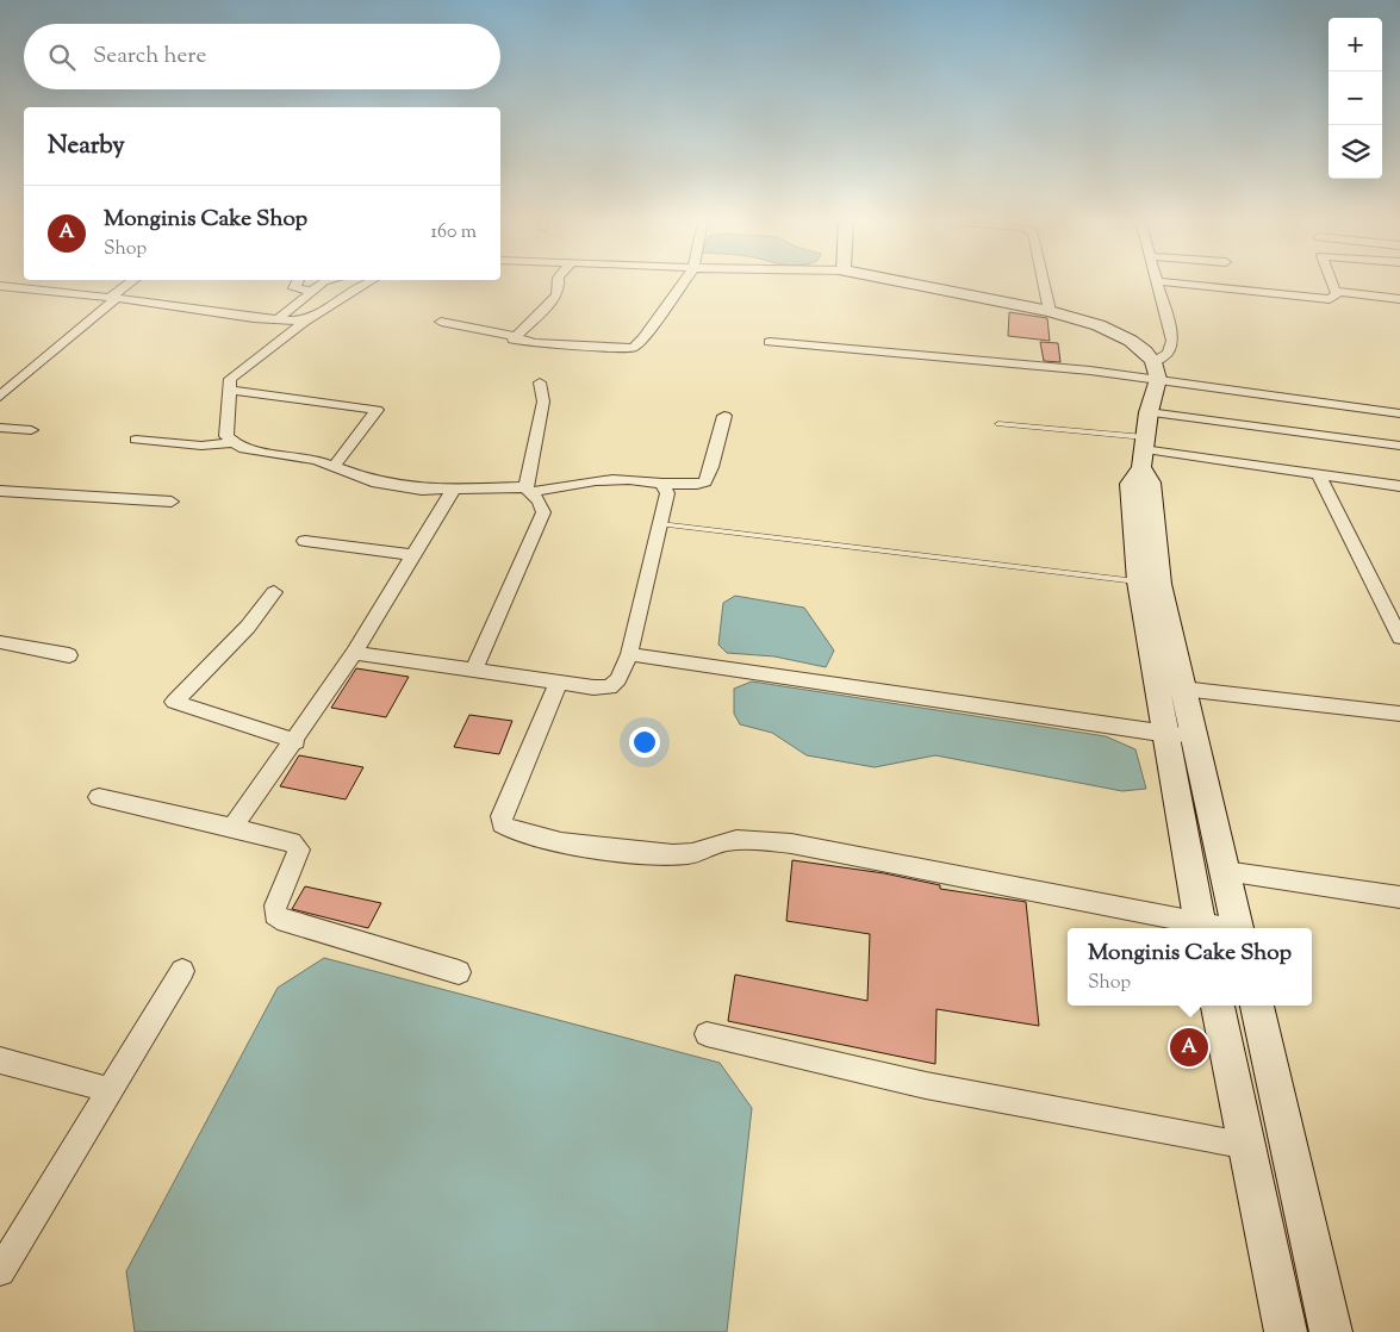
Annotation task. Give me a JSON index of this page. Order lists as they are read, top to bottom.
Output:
{
  "page": {
    "map_buttons": ["+", "−"],
    "search": "Search here",
    "heading": "Nearby",
    "list": [
      {
        "mark": "A",
        "name": "Monginis Cake Shop",
        "note": "Shop",
        "value": "160 m"
      }
    ],
    "popup": ["Monginis Cake Shop", "Shop"],
    "pins": "A"
  }
}
